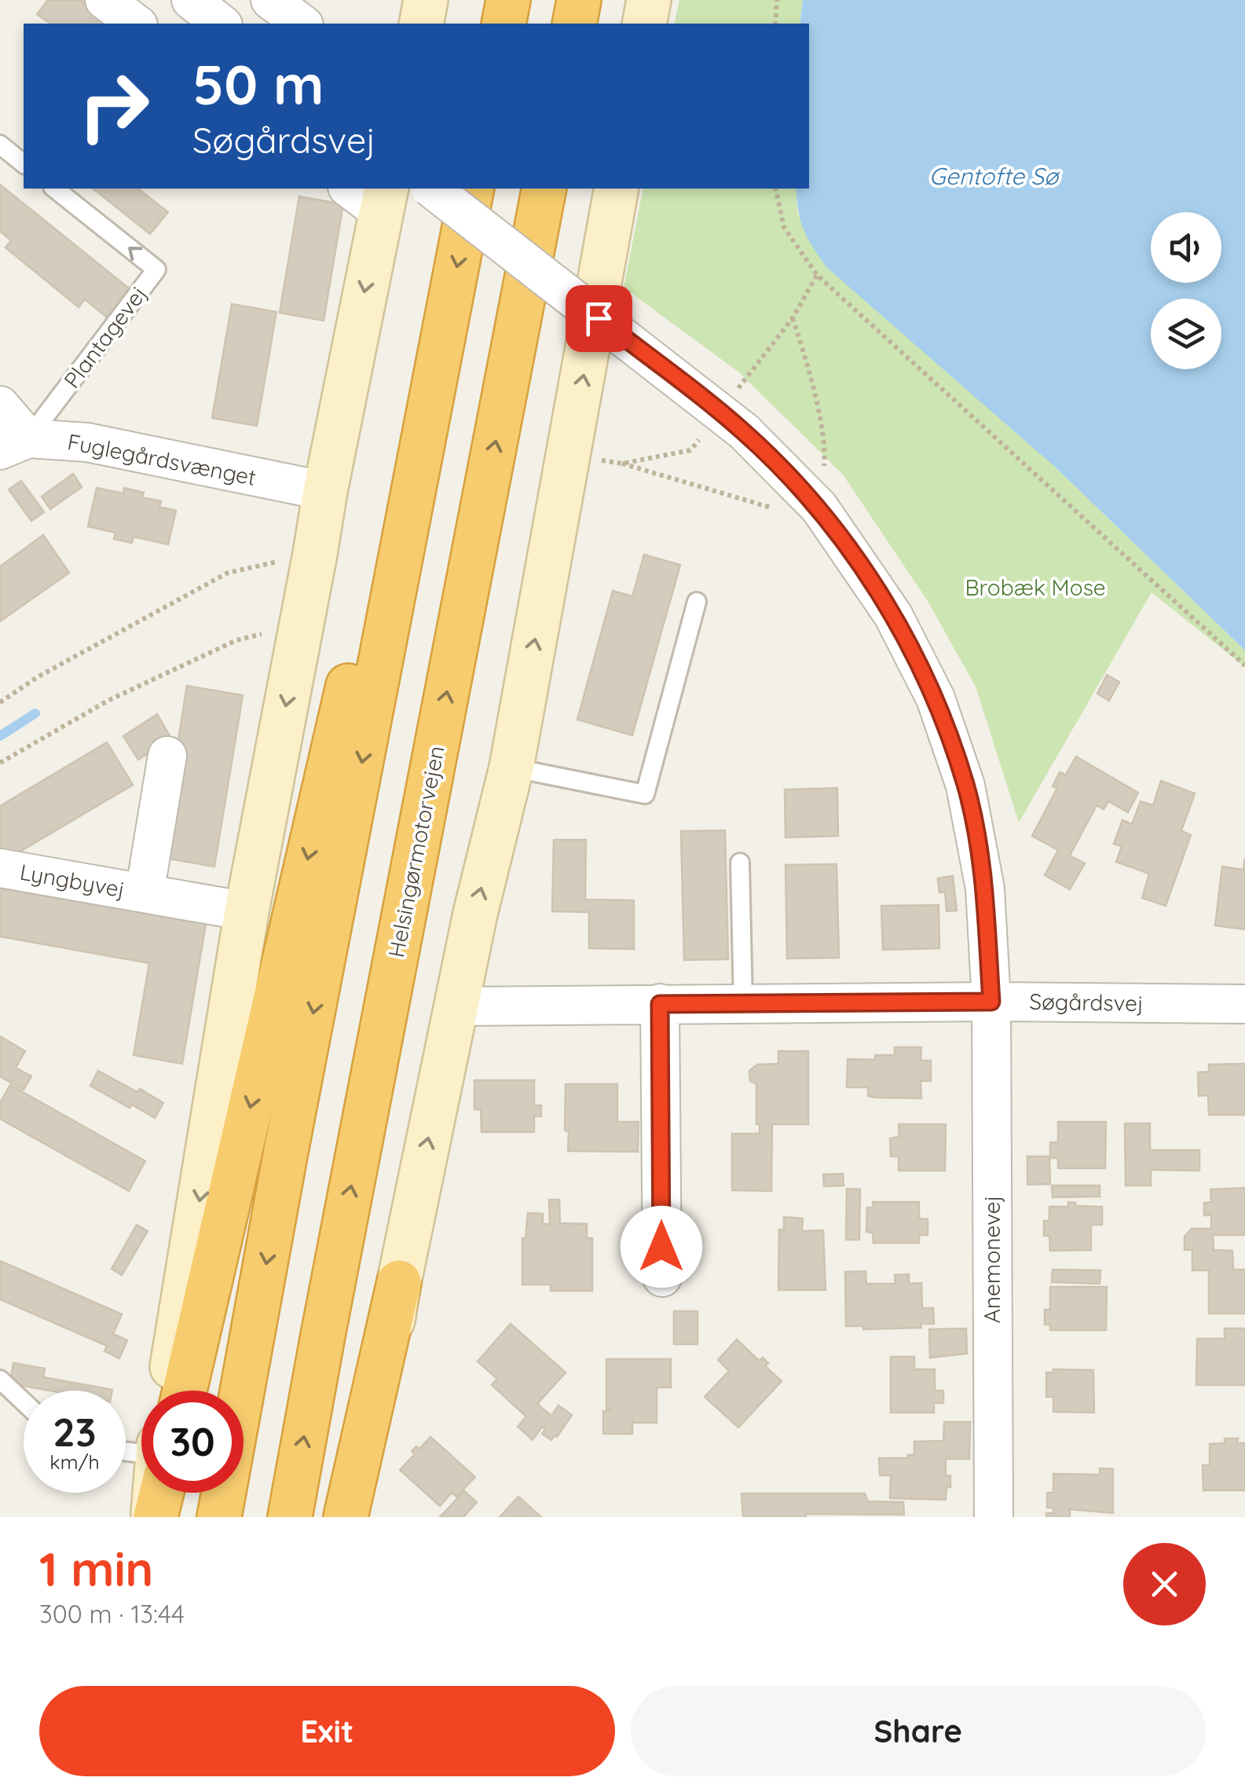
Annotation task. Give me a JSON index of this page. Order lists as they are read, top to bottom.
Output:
{
  "streets": {
    "highway": ["Helsingørmotorvejen"],
    "street": [
      "Fuglegårdsvænget",
      "Lyngbyvej",
      "Søgårdsvej",
      "Anemonevej"
    ],
    "lane": ["Plantagevej"]
  },
  "crossings": [
    ["Plantagevej", "Fuglegårdsvænget"],
    ["Søgårdsvej", "Anemonevej"]
  ],
  "water": ["Gentofte Sø"],
  "parks": ["Brobæk Mose"],
  "page": {
    "turn": ["50 m", "Søgårdsvej"],
    "speed": "23 km/h",
    "limit": "30",
    "heading": ["1 min", "300 m · 13:44"],
    "buttons": ["Exit", "Share"]
  }
}
